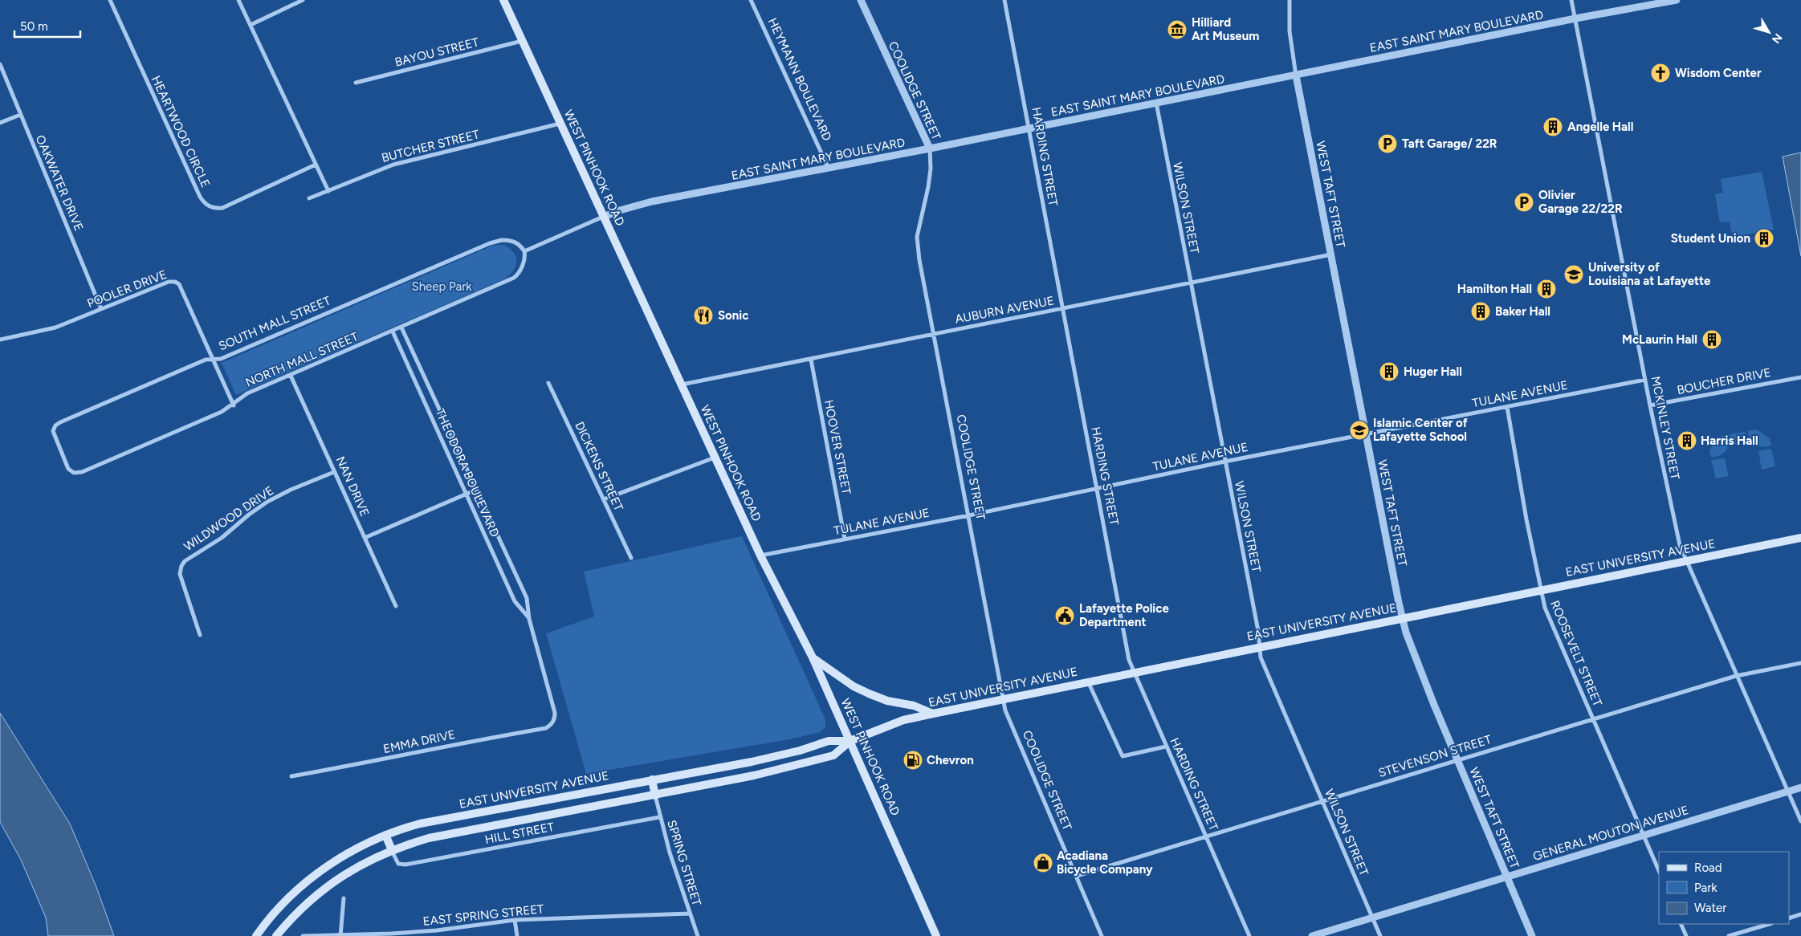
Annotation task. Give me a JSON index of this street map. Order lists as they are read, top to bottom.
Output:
{
  "streets": {
    "main road": ["WEST PINHOOK ROAD", "EAST UNIVERSITY AVENUE"],
    "street": [
      "EAST SAINT MARY BOULEVARD",
      "BAYOU STREET",
      "HEYMANN BOULEVARD",
      "COOLIDGE STREET",
      "HEARTWOOD CIRCLE",
      "BUTCHER STREET",
      "HARDING STREET",
      "OAKWATER DRIVE",
      "WEST TAFT STREET",
      "WILSON STREET",
      "POOLER DRIVE",
      "AUBURN AVENUE",
      "SOUTH MALL STREET",
      "NORTH MALL STREET",
      "BOUCHER DRIVE",
      "TULANE AVENUE",
      "MCKINLEY STREET",
      "HOOVER STREET",
      "DICKENS STREET",
      "THEODORA BOULEVARD",
      "NAN DRIVE",
      "WILDWOOD DRIVE",
      "ROOSEVELT STREET",
      "EMMA DRIVE",
      "STEVENSON STREET",
      "HILL STREET",
      "GENERAL MOUTON AVENUE",
      "SPRING STREET",
      "EAST SPRING STREET"
    ]
  },
  "crossings": [
    ["EAST SAINT MARY BOULEVARD", "HEYMANN BOULEVARD"],
    ["EAST SAINT MARY BOULEVARD", "COOLIDGE STREET"],
    ["EAST SAINT MARY BOULEVARD", "HARDING STREET"],
    ["EAST SAINT MARY BOULEVARD", "WEST PINHOOK ROAD"],
    ["EAST SAINT MARY BOULEVARD", "WEST TAFT STREET"],
    ["EAST SAINT MARY BOULEVARD", "WILSON STREET"],
    ["EAST SAINT MARY BOULEVARD", "MCKINLEY STREET"],
    ["BAYOU STREET", "WEST PINHOOK ROAD"],
    ["COOLIDGE STREET", "AUBURN AVENUE"],
    ["COOLIDGE STREET", "TULANE AVENUE"],
    ["COOLIDGE STREET", "EAST UNIVERSITY AVENUE"],
    ["COOLIDGE STREET", "STEVENSON STREET"],
    ["BUTCHER STREET", "WEST PINHOOK ROAD"],
    ["HARDING STREET", "AUBURN AVENUE"],
    ["HARDING STREET", "TULANE AVENUE"],
    ["HARDING STREET", "EAST UNIVERSITY AVENUE"],
    ["HARDING STREET", "STEVENSON STREET"],
    ["WEST PINHOOK ROAD", "AUBURN AVENUE"],
    ["WEST PINHOOK ROAD", "TULANE AVENUE"],
    ["WEST PINHOOK ROAD", "EAST UNIVERSITY AVENUE"],
    ["OAKWATER DRIVE", "POOLER DRIVE"],
    ["WEST TAFT STREET", "AUBURN AVENUE"],
    ["WEST TAFT STREET", "TULANE AVENUE"],
    ["WEST TAFT STREET", "EAST UNIVERSITY AVENUE"],
    ["WEST TAFT STREET", "STEVENSON STREET"],
    ["WEST TAFT STREET", "GENERAL MOUTON AVENUE"],
    ["WILSON STREET", "AUBURN AVENUE"],
    ["WILSON STREET", "TULANE AVENUE"],
    ["WILSON STREET", "EAST UNIVERSITY AVENUE"],
    ["WILSON STREET", "STEVENSON STREET"],
    ["WILSON STREET", "GENERAL MOUTON AVENUE"],
    ["POOLER DRIVE", "SOUTH MALL STREET"],
    ["POOLER DRIVE", "NORTH MALL STREET"],
    ["AUBURN AVENUE", "HOOVER STREET"],
    ["SOUTH MALL STREET", "NORTH MALL STREET"],
    ["NORTH MALL STREET", "THEODORA BOULEVARD"],
    ["NORTH MALL STREET", "NAN DRIVE"],
    ["BOUCHER DRIVE", "MCKINLEY STREET"],
    ["TULANE AVENUE", "MCKINLEY STREET"],
    ["TULANE AVENUE", "HOOVER STREET"],
    ["TULANE AVENUE", "ROOSEVELT STREET"],
    ["MCKINLEY STREET", "EAST UNIVERSITY AVENUE"],
    ["MCKINLEY STREET", "STEVENSON STREET"],
    ["MCKINLEY STREET", "GENERAL MOUTON AVENUE"],
    ["THEODORA BOULEVARD", "EMMA DRIVE"],
    ["NAN DRIVE", "WILDWOOD DRIVE"],
    ["EAST UNIVERSITY AVENUE", "ROOSEVELT STREET"],
    ["EAST UNIVERSITY AVENUE", "HILL STREET"],
    ["EAST UNIVERSITY AVENUE", "SPRING STREET"],
    ["ROOSEVELT STREET", "STEVENSON STREET"],
    ["ROOSEVELT STREET", "GENERAL MOUTON AVENUE"],
    ["HILL STREET", "SPRING STREET"],
    ["SPRING STREET", "EAST SPRING STREET"]
  ],
  "parks": ["Sheep Park"],
  "places": {
    "museum": ["Hilliard Art Museum"],
    "church": ["Wisdom Center"],
    "building": [
      "Angelle Hall",
      "Student Union",
      "Hamilton Hall",
      "Baker Hall",
      "McLaurin Hall",
      "Huger Hall",
      "Harris Hall"
    ],
    "parking": ["Taft Garage/ 22R", "Olivier Garage 22/22R"],
    "school or university": ["University of Louisiana at Lafayette", "Islamic Center of Lafayette School"],
    "restaurant": ["Sonic"],
    "public building": ["Lafayette Police Department"],
    "fuel station": ["Chevron"],
    "shop": ["Acadiana Bicycle Company"]
  },
  "legend": ["Road", "Park", "Water"],
  "scale_bar": "50 m",
  "north": "bottom right"
}
